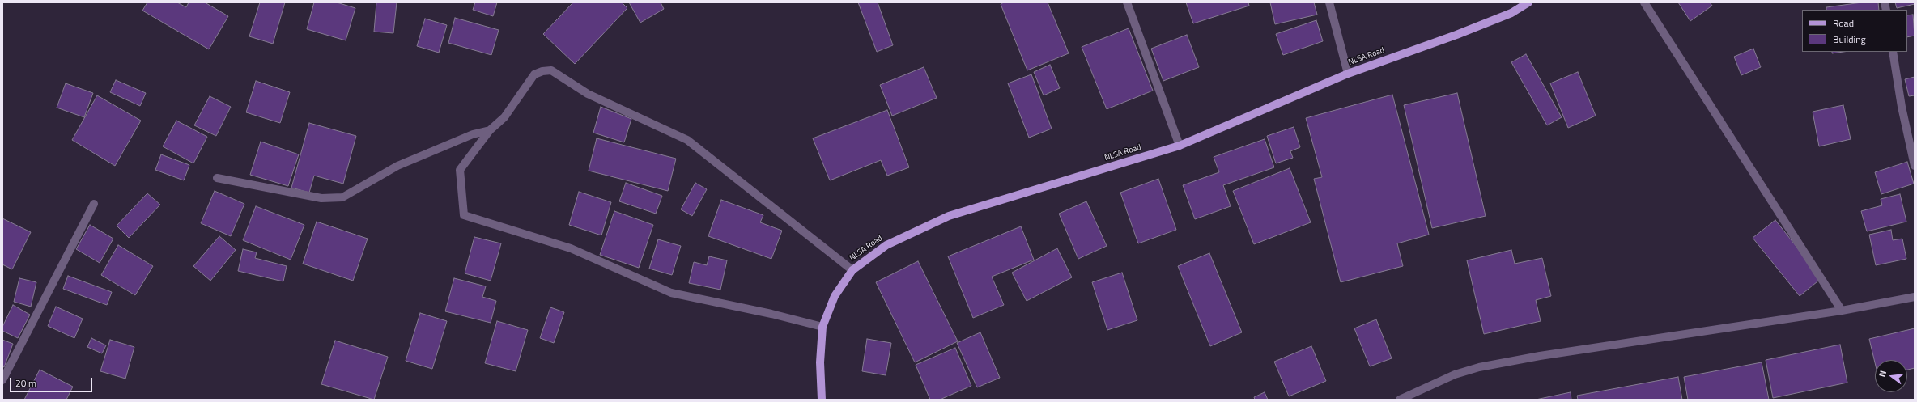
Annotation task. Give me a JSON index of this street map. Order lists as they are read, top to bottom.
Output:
{
  "streets": {
    "main road": ["NLSA Road"]
  },
  "legend": ["Road", "Building"],
  "scale_bar": "20 m",
  "north": "left"
}
